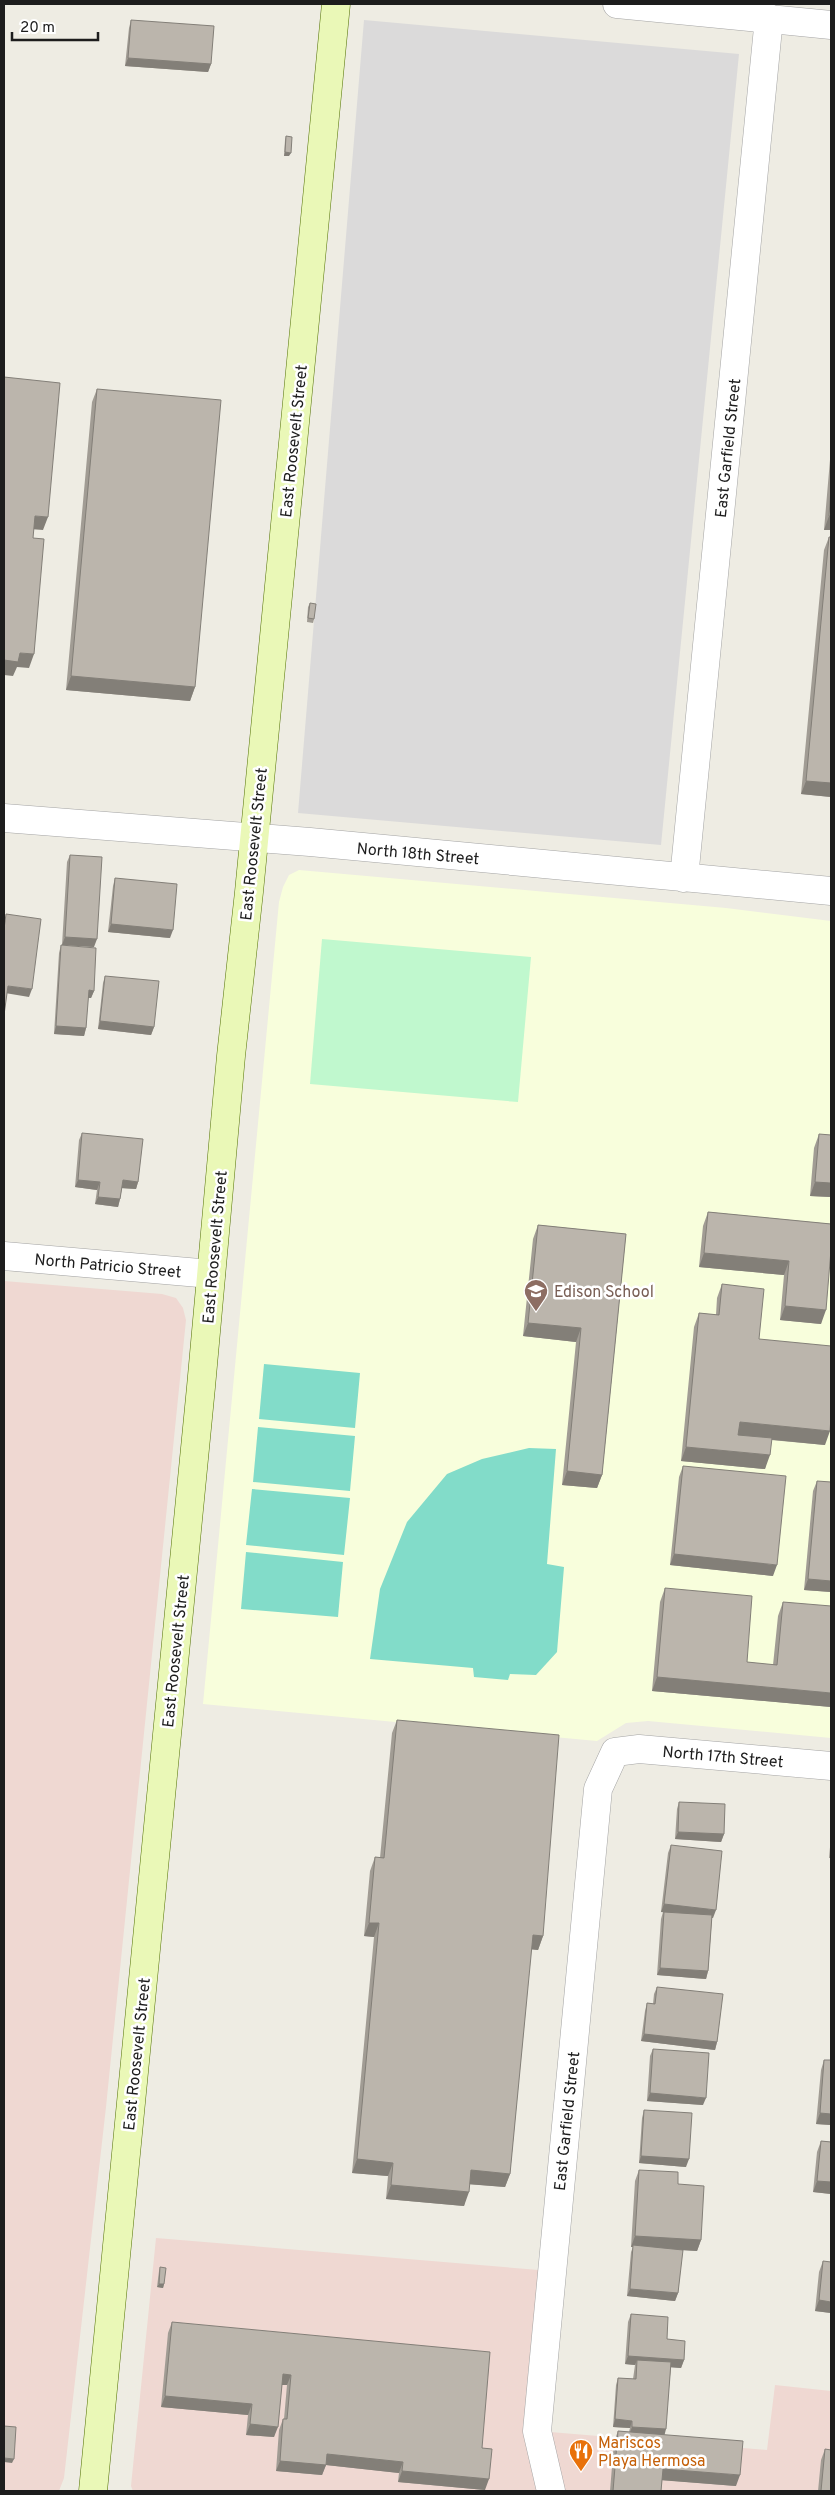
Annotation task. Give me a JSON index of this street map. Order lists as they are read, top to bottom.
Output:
{
  "streets": {
    "street": [
      "East Roosevelt Street",
      "East Garfield Street",
      "North 18th Street",
      "North Patricio Street",
      "North 17th Street"
    ]
  },
  "crossings": [
    ["East Roosevelt Street", "North 18th Street"],
    ["East Roosevelt Street", "North Patricio Street"],
    ["East Garfield Street", "North 18th Street"],
    ["East Garfield Street", "North 17th Street"]
  ],
  "places": {
    "school or university": ["Edison School"],
    "restaurant": ["Mariscos Playa Hermosa"]
  },
  "scale_bar": "20 m"
}
